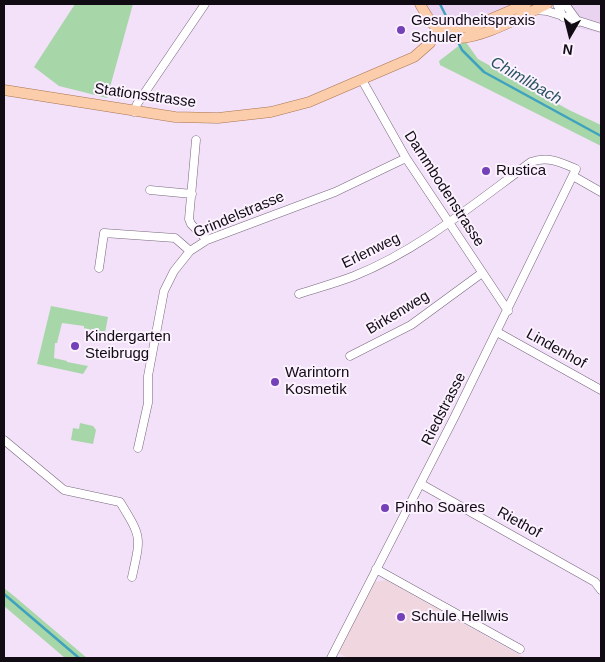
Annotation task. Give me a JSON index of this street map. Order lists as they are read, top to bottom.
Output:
{
  "streets": {
    "main road": ["Stationsstrasse"],
    "street": [
      "Dammbodenstrasse",
      "Grindelstrasse",
      "Erlenweg",
      "Birkenweg",
      "Lindenhof",
      "Riedstrasse",
      "Riethof"
    ]
  },
  "crossings": [
    ["Stationsstrasse", "Dammbodenstrasse"],
    ["Dammbodenstrasse", "Grindelstrasse"],
    ["Dammbodenstrasse", "Erlenweg"],
    ["Dammbodenstrasse", "Birkenweg"],
    ["Dammbodenstrasse", "Riedstrasse"],
    ["Erlenweg", "Riedstrasse"],
    ["Lindenhof", "Riedstrasse"],
    ["Riedstrasse", "Riethof"]
  ],
  "water": ["Chimlibach"],
  "places": [
    "Gesundheitspraxis Schuler",
    "Rustica",
    "Kindergarten Steibrugg",
    "Warintorn Kosmetik",
    "Pinho Soares",
    "Schule Hellwis"
  ],
  "north": "bottom"
}
